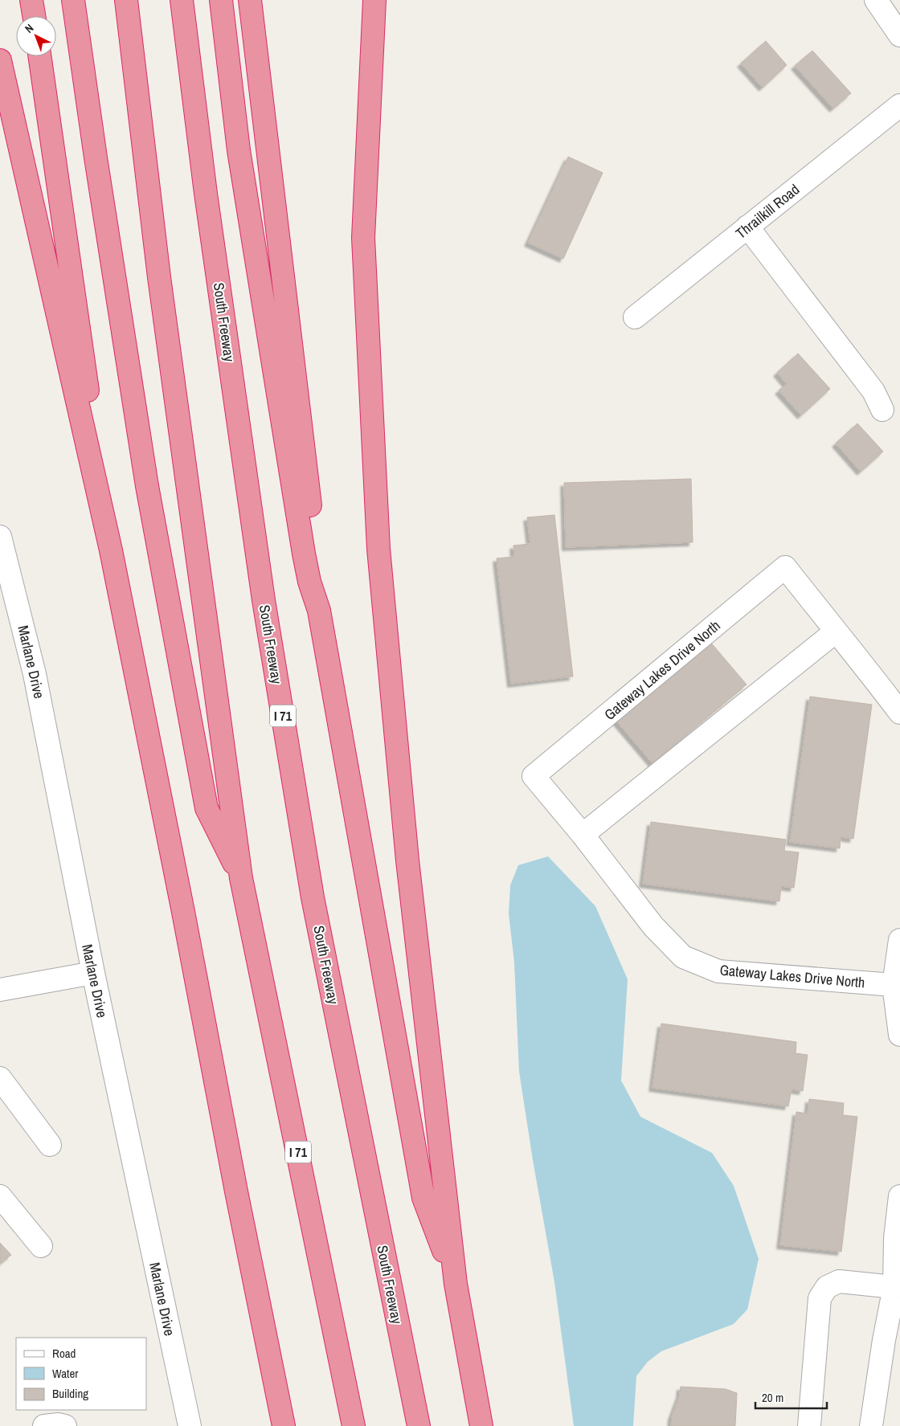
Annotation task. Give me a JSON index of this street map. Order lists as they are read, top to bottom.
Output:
{
  "streets": {
    "highway": ["South Freeway", "I 71"],
    "street": ["Thrailkill Road", "Marlane Drive", "Gateway Lakes Drive North"]
  },
  "legend": ["Road", "Water", "Building"],
  "scale_bar": "20 m",
  "north": "top left"
}
